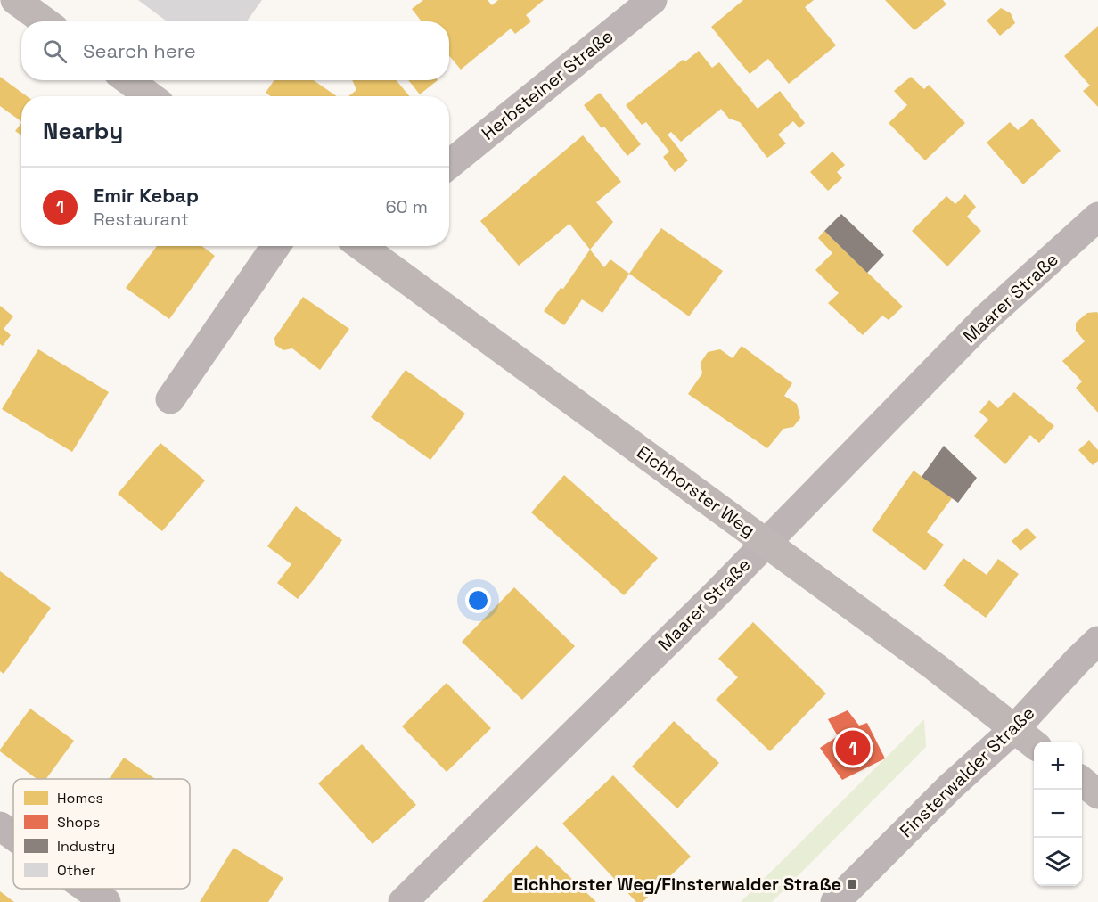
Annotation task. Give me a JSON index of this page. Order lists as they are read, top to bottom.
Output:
{
  "streets": {
    "main road": ["Eichhorster Weg"],
    "street": ["Herbsteiner Straße", "Maarer Straße", "Finsterwalder Straße"]
  },
  "crossings": [
    ["Maarer Straße", "Eichhorster Weg"],
    ["Eichhorster Weg", "Finsterwalder Straße"]
  ],
  "places": {
    "transit": ["Eichhorster Weg/Finsterwalder Straße"]
  },
  "legend": [
    "Homes",
    "Shops",
    "Industry",
    "Other"
  ],
  "page": {
    "search": "Search here",
    "heading": "Nearby",
    "list": [
      {
        "mark": "1",
        "name": "Emir Kebap",
        "note": "Restaurant",
        "value": "60 m"
      }
    ],
    "pins": "1",
    "map_buttons": ["+", "−"]
  }
}
